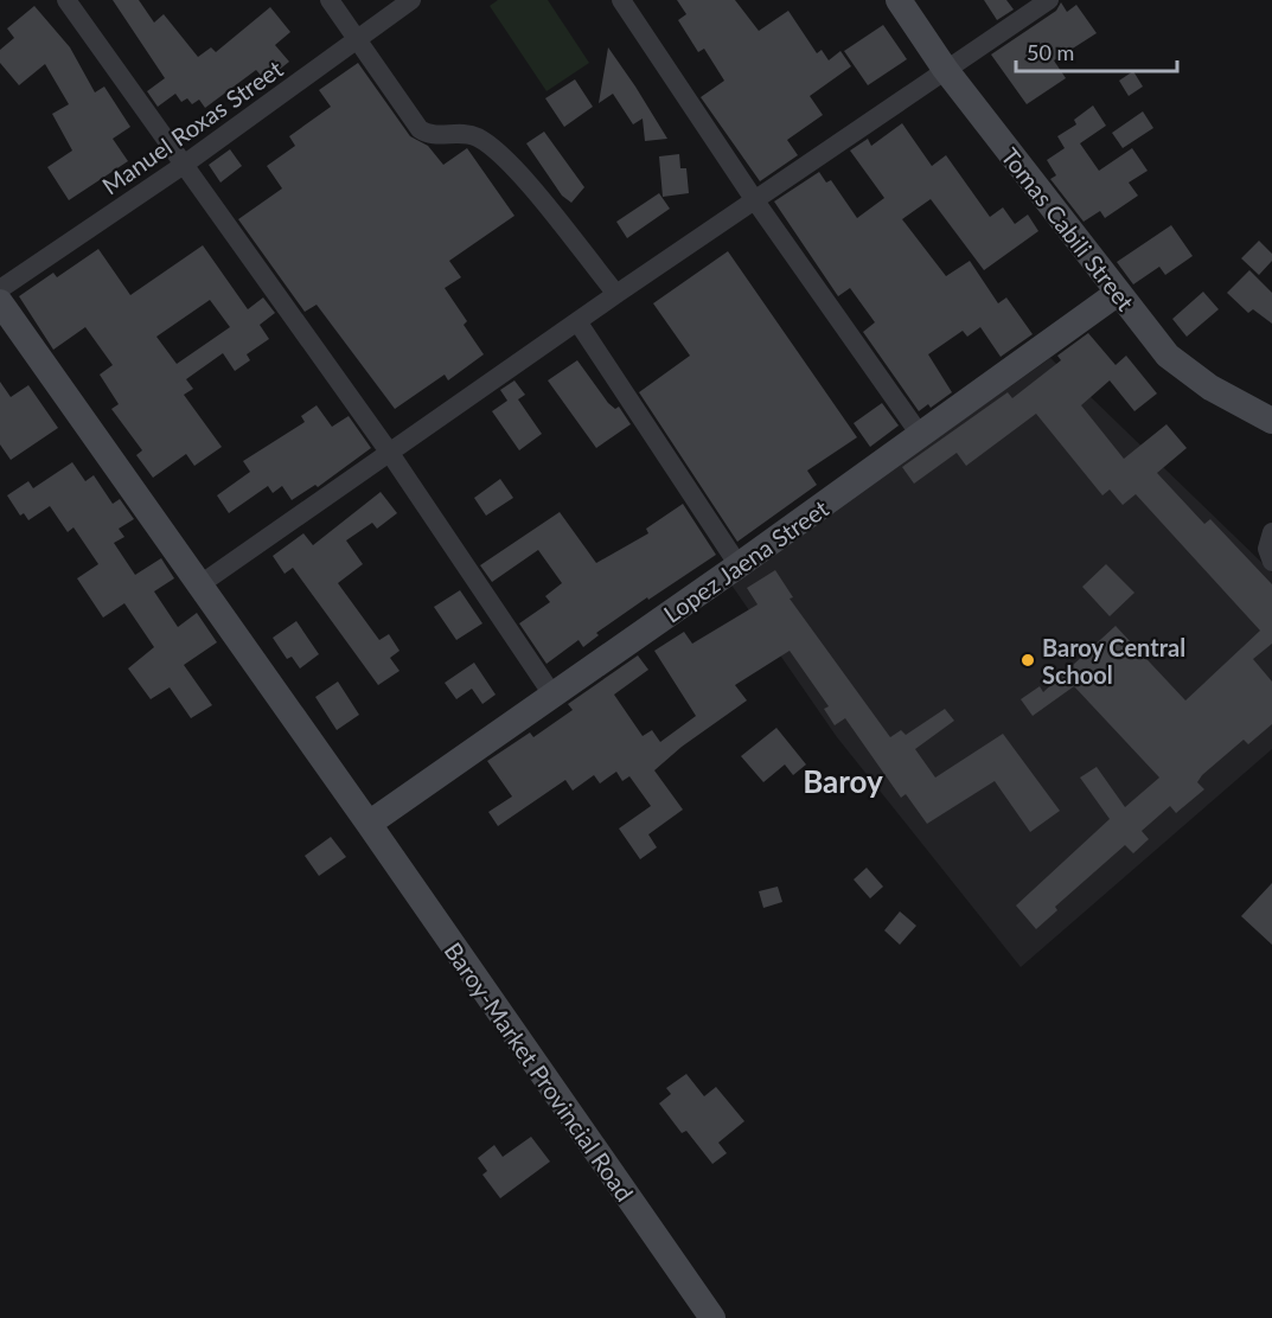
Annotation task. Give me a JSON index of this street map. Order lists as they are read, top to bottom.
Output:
{
  "streets": {
    "street": [
      "Manuel Roxas Street",
      "Tomas Cabili Street",
      "Lopez Jaena Street",
      "Baroy-Market Provincial Road"
    ]
  },
  "crossings": [
    ["Tomas Cabili Street", "Lopez Jaena Street"],
    ["Lopez Jaena Street", "Baroy-Market Provincial Road"]
  ],
  "districts": ["Baroy"],
  "places": ["Baroy Central School"],
  "scale_bar": "50 m"
}
